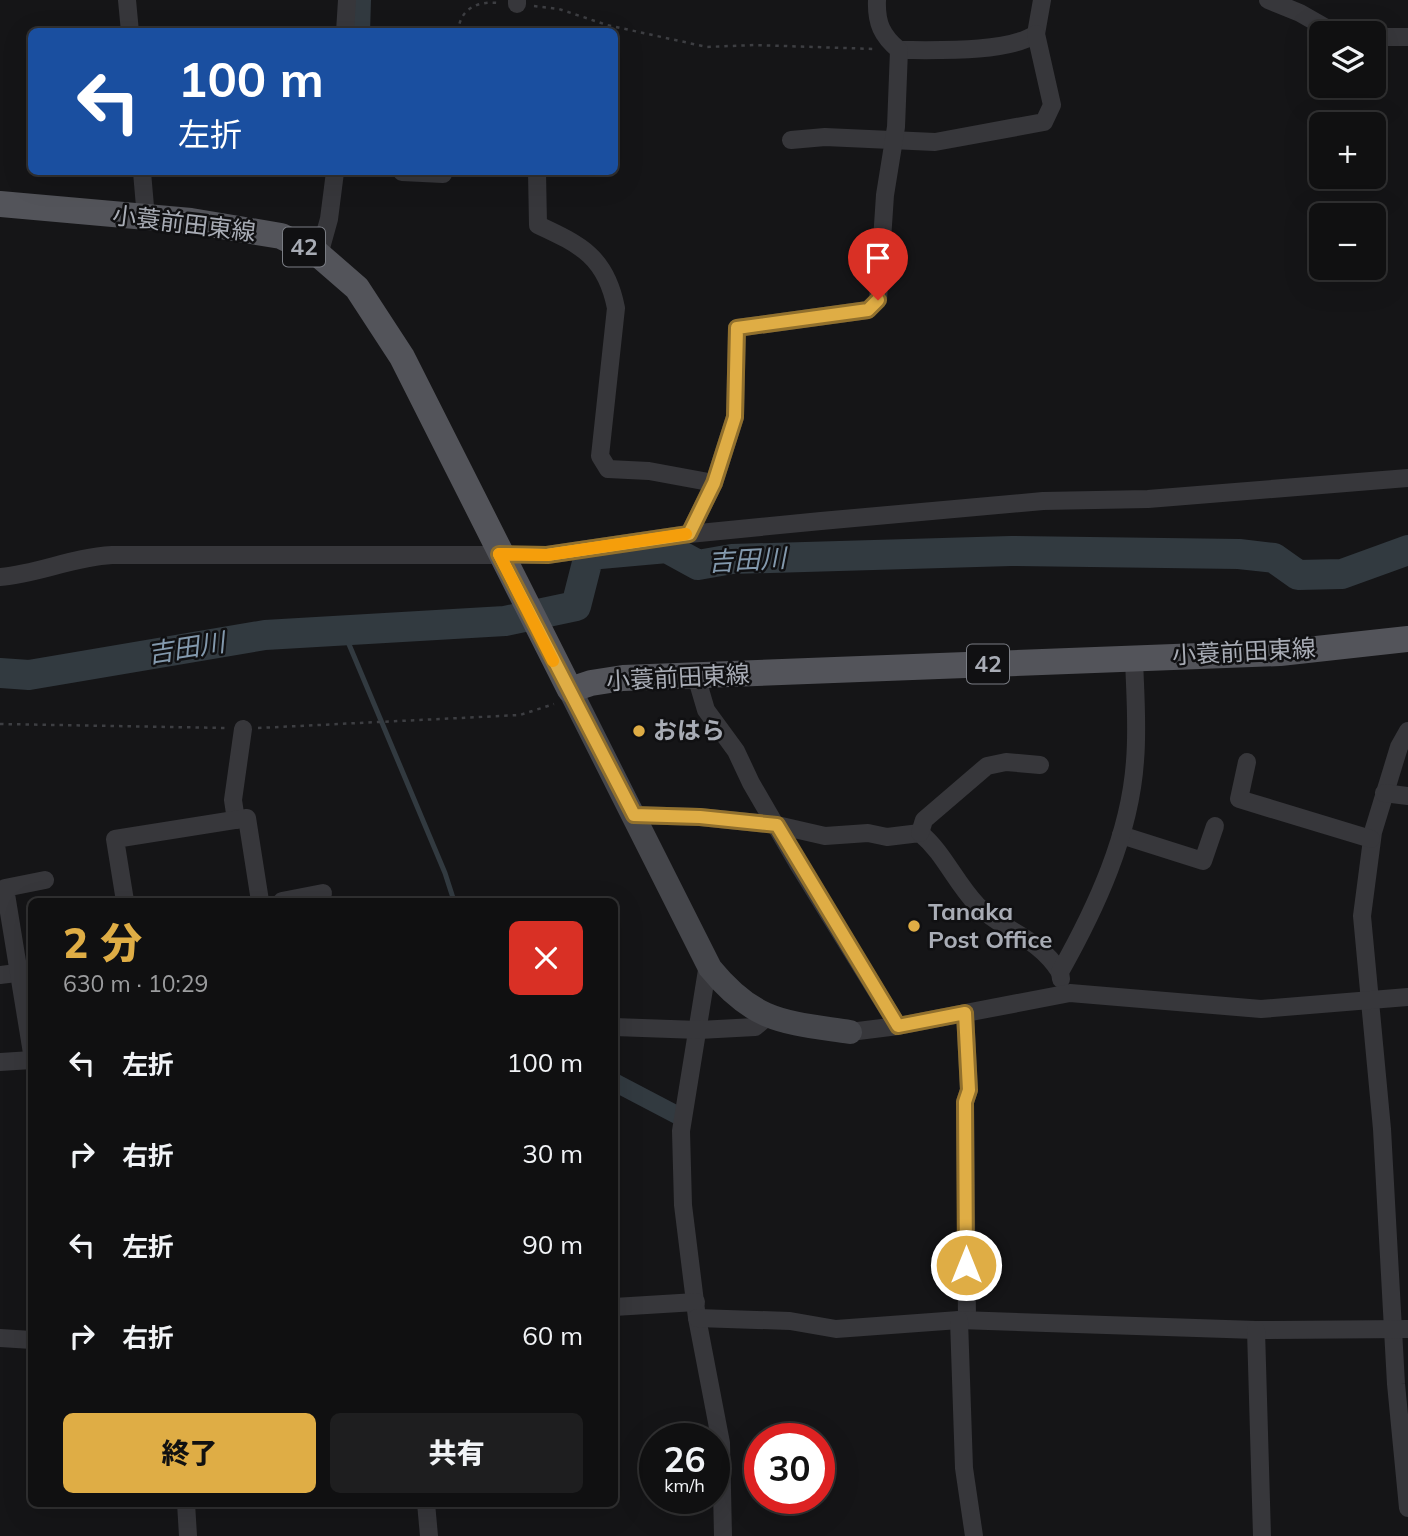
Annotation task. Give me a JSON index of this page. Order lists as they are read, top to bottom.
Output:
{
  "streets": {
    "main road": ["小蓑前田東線", "42"]
  },
  "water": ["吉田川"],
  "places": ["おはら", "Tanaka Post Office"],
  "page": {
    "map_buttons": ["+", "−"],
    "turn": ["100 m", "左折"],
    "heading": ["2 分", "630 m · 10:29"],
    "list": [
      {
        "name": "左折",
        "value": "100 m"
      },
      {
        "name": "右折",
        "value": "30 m"
      },
      {
        "name": "左折",
        "value": "90 m"
      },
      {
        "name": "右折",
        "value": "60 m"
      }
    ],
    "buttons": ["終了", "共有"],
    "speed": "26 km/h",
    "limit": "30"
  }
}
